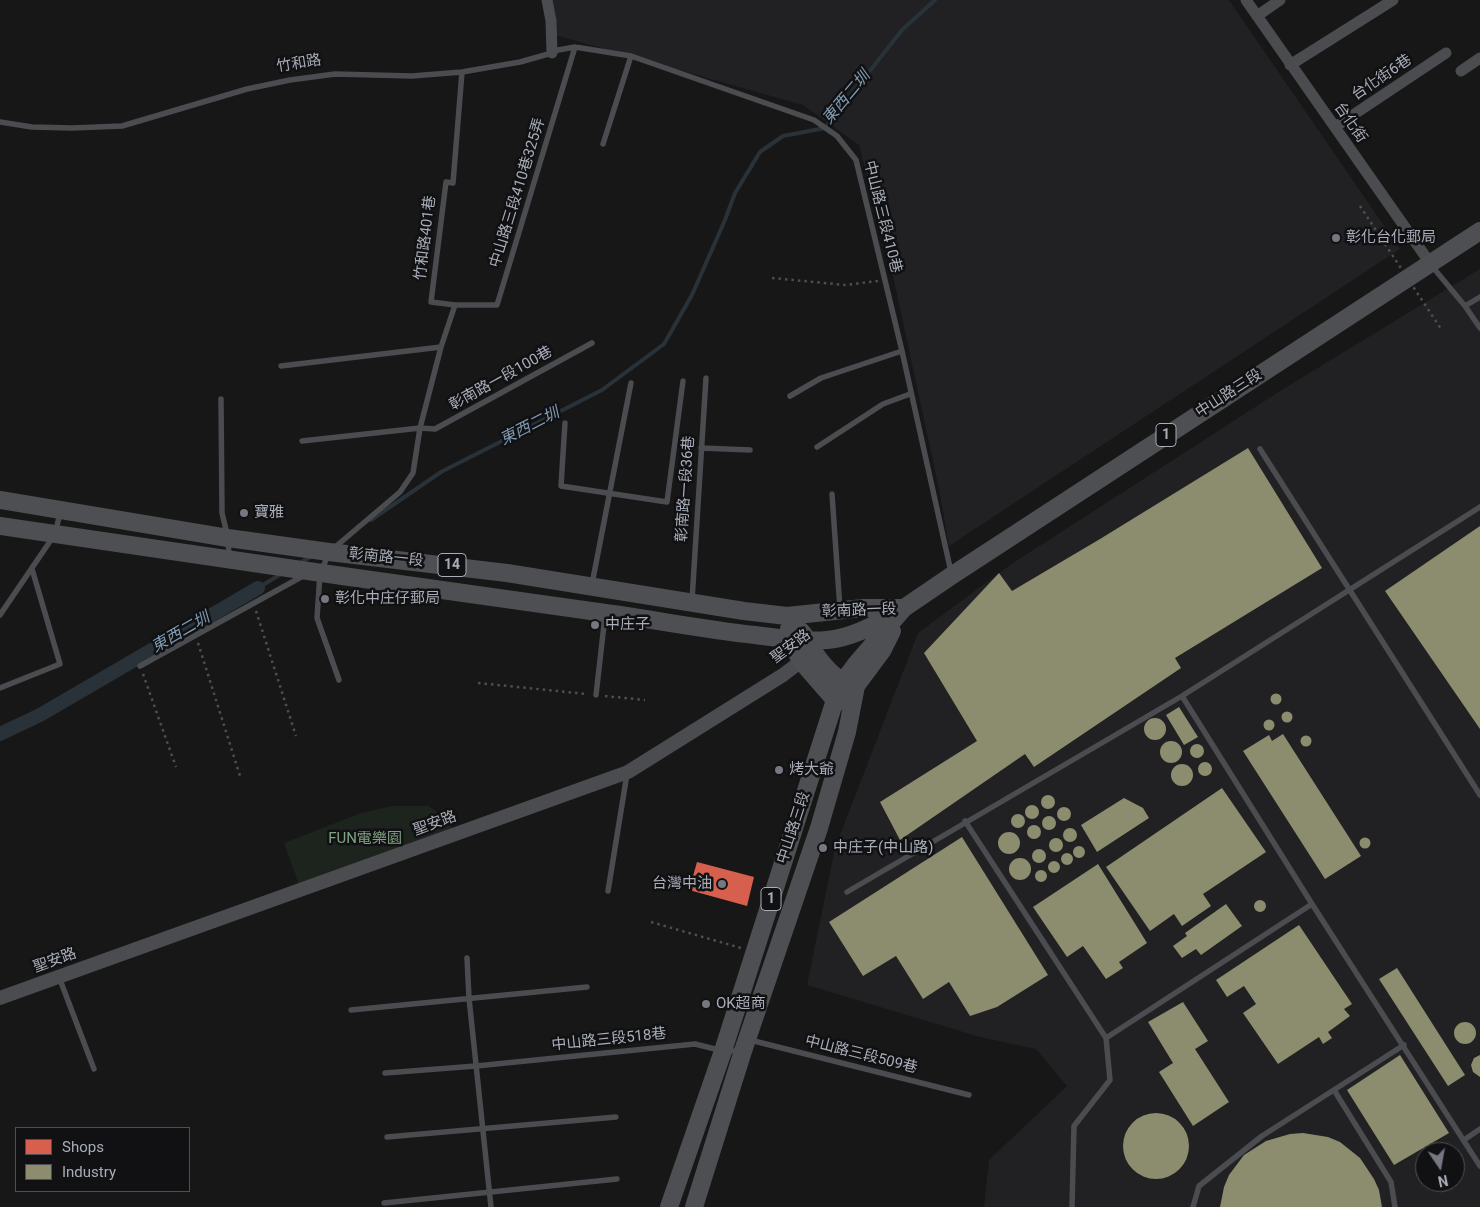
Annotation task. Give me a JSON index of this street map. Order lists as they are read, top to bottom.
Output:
{
  "streets": {
    "main road": [
      "中山路三段",
      "1",
      "彰南路一段",
      "14"
    ],
    "street": ["台化街6巷", "台化街", "聖安路"],
    "lane": [
      "竹和路",
      "中山路三段410巷325弄",
      "中山路三段410巷",
      "竹和路401巷",
      "彰南路一段100巷",
      "彰南路一段36巷",
      "中山路三段518巷",
      "中山路三段509巷"
    ]
  },
  "crossings": [
    ["竹和路", "中山路三段410巷"],
    ["竹和路", "竹和路401巷"],
    ["台化街6巷", "台化街"],
    ["台化街", "中山路三段"],
    ["中山路三段410巷325弄", "中山路三段410巷"],
    ["中山路三段410巷325弄", "竹和路401巷"],
    ["中山路三段410巷325弄", "彰南路一段100巷"],
    ["中山路三段410巷", "中山路三段"],
    ["竹和路401巷", "彰南路一段100巷"],
    ["彰南路一段100巷", "彰南路一段"],
    ["中山路三段", "彰南路一段"],
    ["中山路三段", "中山路三段518巷"],
    ["中山路三段", "中山路三段509巷"],
    ["彰南路一段36巷", "彰南路一段"],
    ["彰南路一段", "聖安路"],
    ["中山路三段518巷", "中山路三段509巷"]
  ],
  "water": ["東西二圳"],
  "parks": ["FUN電樂園"],
  "places": [
    "彰化台化郵局",
    "寶雅",
    "彰化中庄仔郵局",
    "中庄子",
    "烤大爺",
    "中庄子(中山路)",
    "台灣中油",
    "OK超商"
  ],
  "legend": ["Shops", "Industry"],
  "north": "bottom"
}
